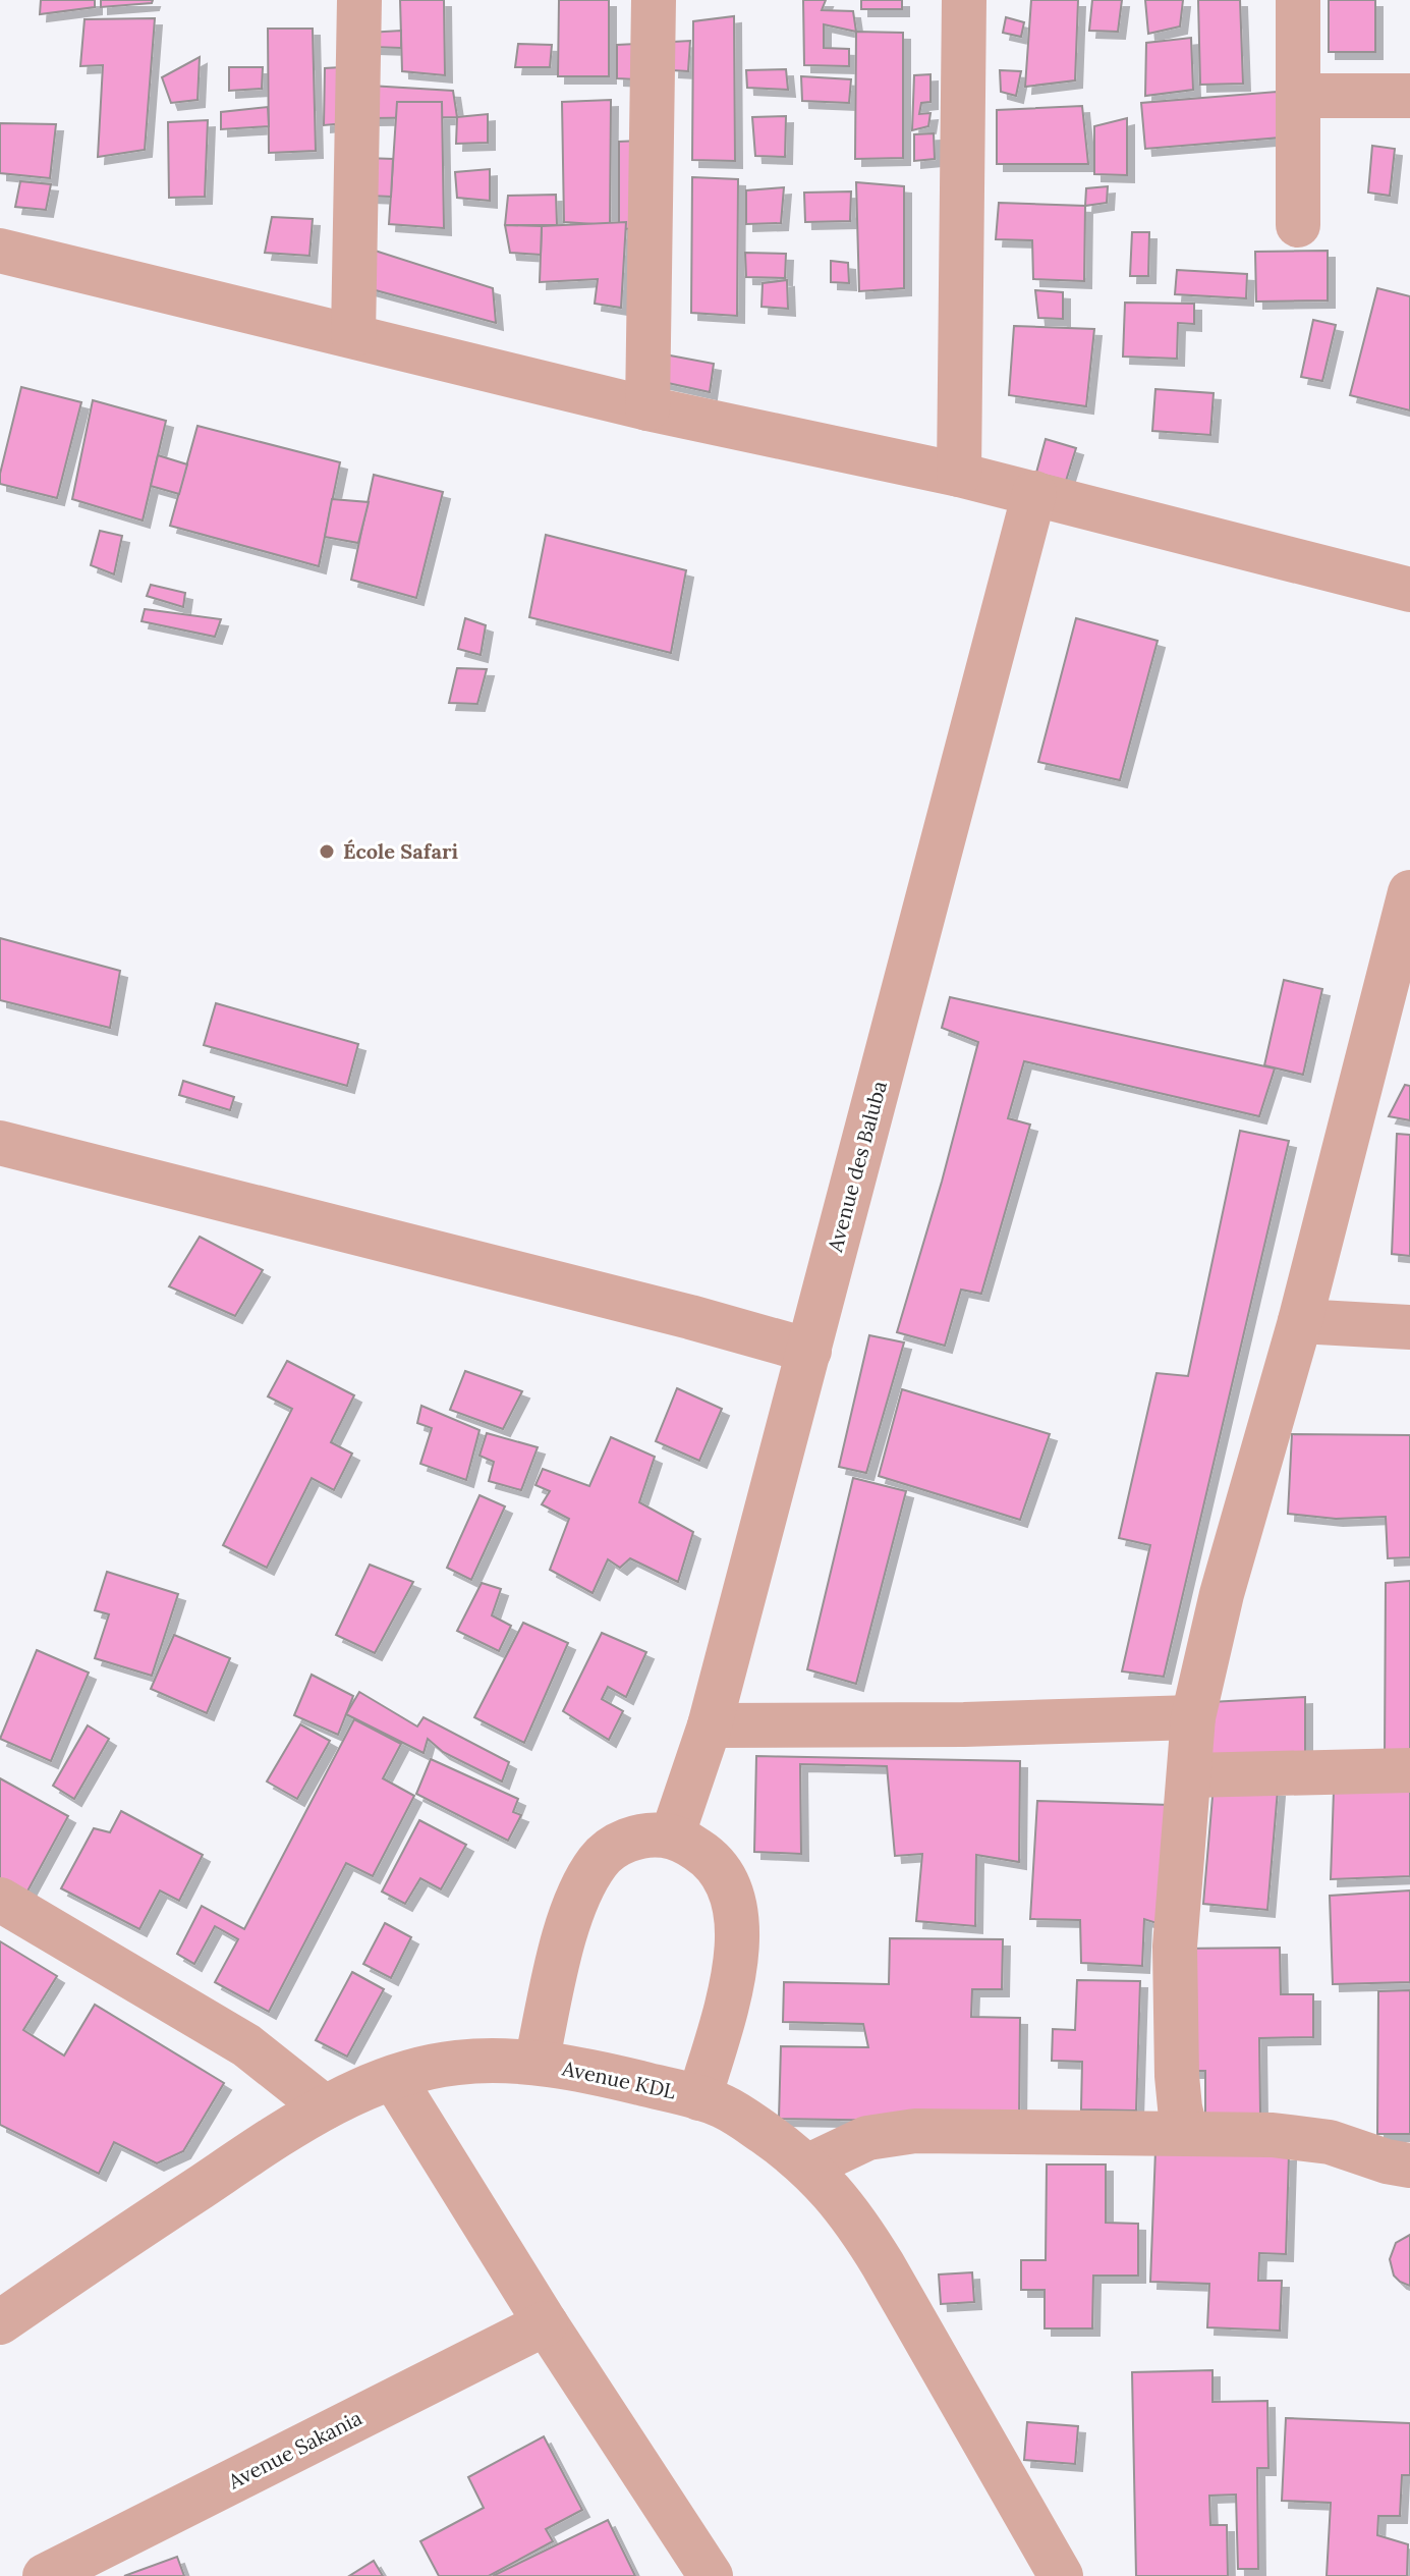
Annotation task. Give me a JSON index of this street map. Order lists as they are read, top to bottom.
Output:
{
  "streets": {
    "street": ["Avenue des Baluba", "Avenue KDL", "Avenue Sakania"]
  },
  "places": ["École Safari"]
}
